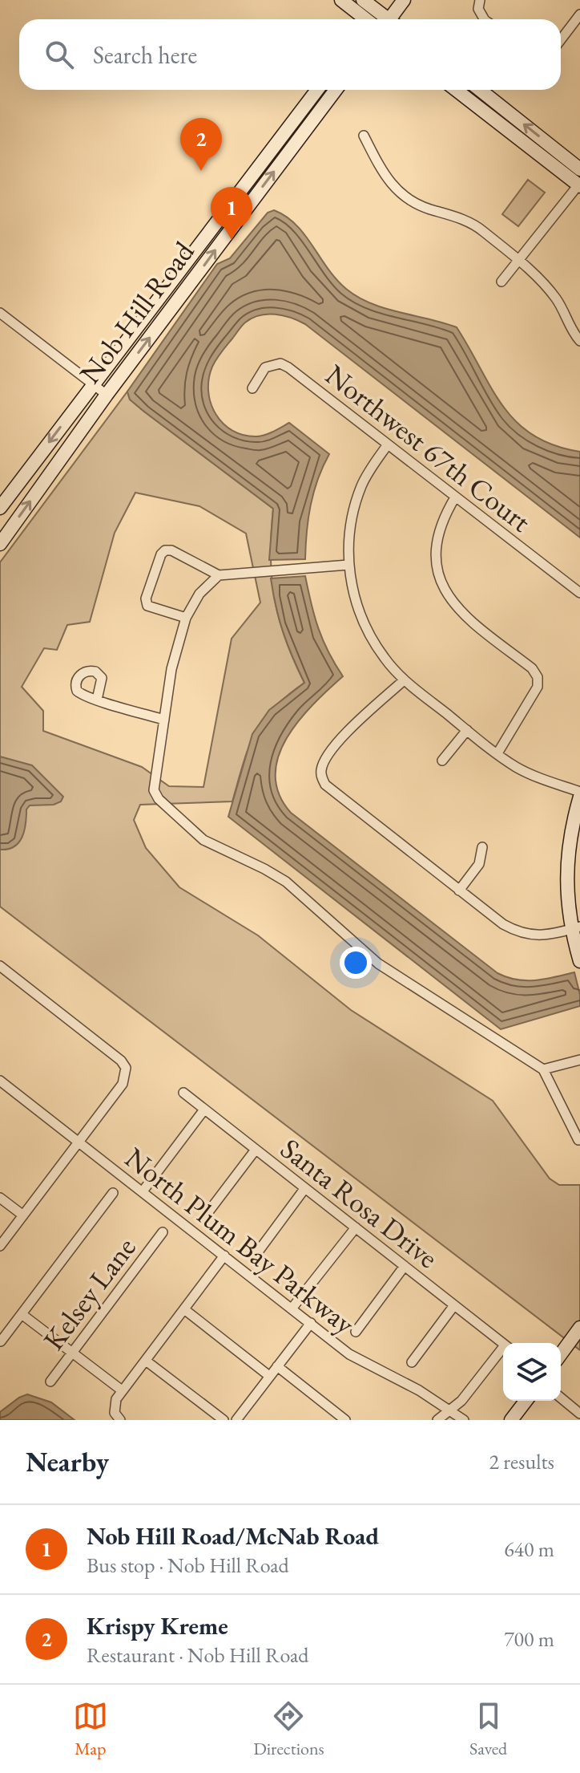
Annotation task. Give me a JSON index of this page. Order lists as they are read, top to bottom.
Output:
{
  "streets": {
    "main road": ["Nob Hill Road"],
    "street": [
      "Northwest 67th Court",
      "Santa Rosa Drive",
      "North Plum Bay Parkway",
      "Kelsey Lane"
    ]
  },
  "page": {
    "search": "Search here",
    "pins": ["2", "1"],
    "heading": ["Nearby", "2 results"],
    "list": [
      {
        "mark": "1",
        "name": "Nob Hill Road/McNab Road",
        "note": "Bus stop · Nob Hill Road",
        "value": "640 m"
      },
      {
        "mark": "2",
        "name": "Krispy Kreme",
        "note": "Restaurant · Nob Hill Road",
        "value": "700 m"
      }
    ],
    "nav": ["Map", "Directions", "Saved"]
  }
}
